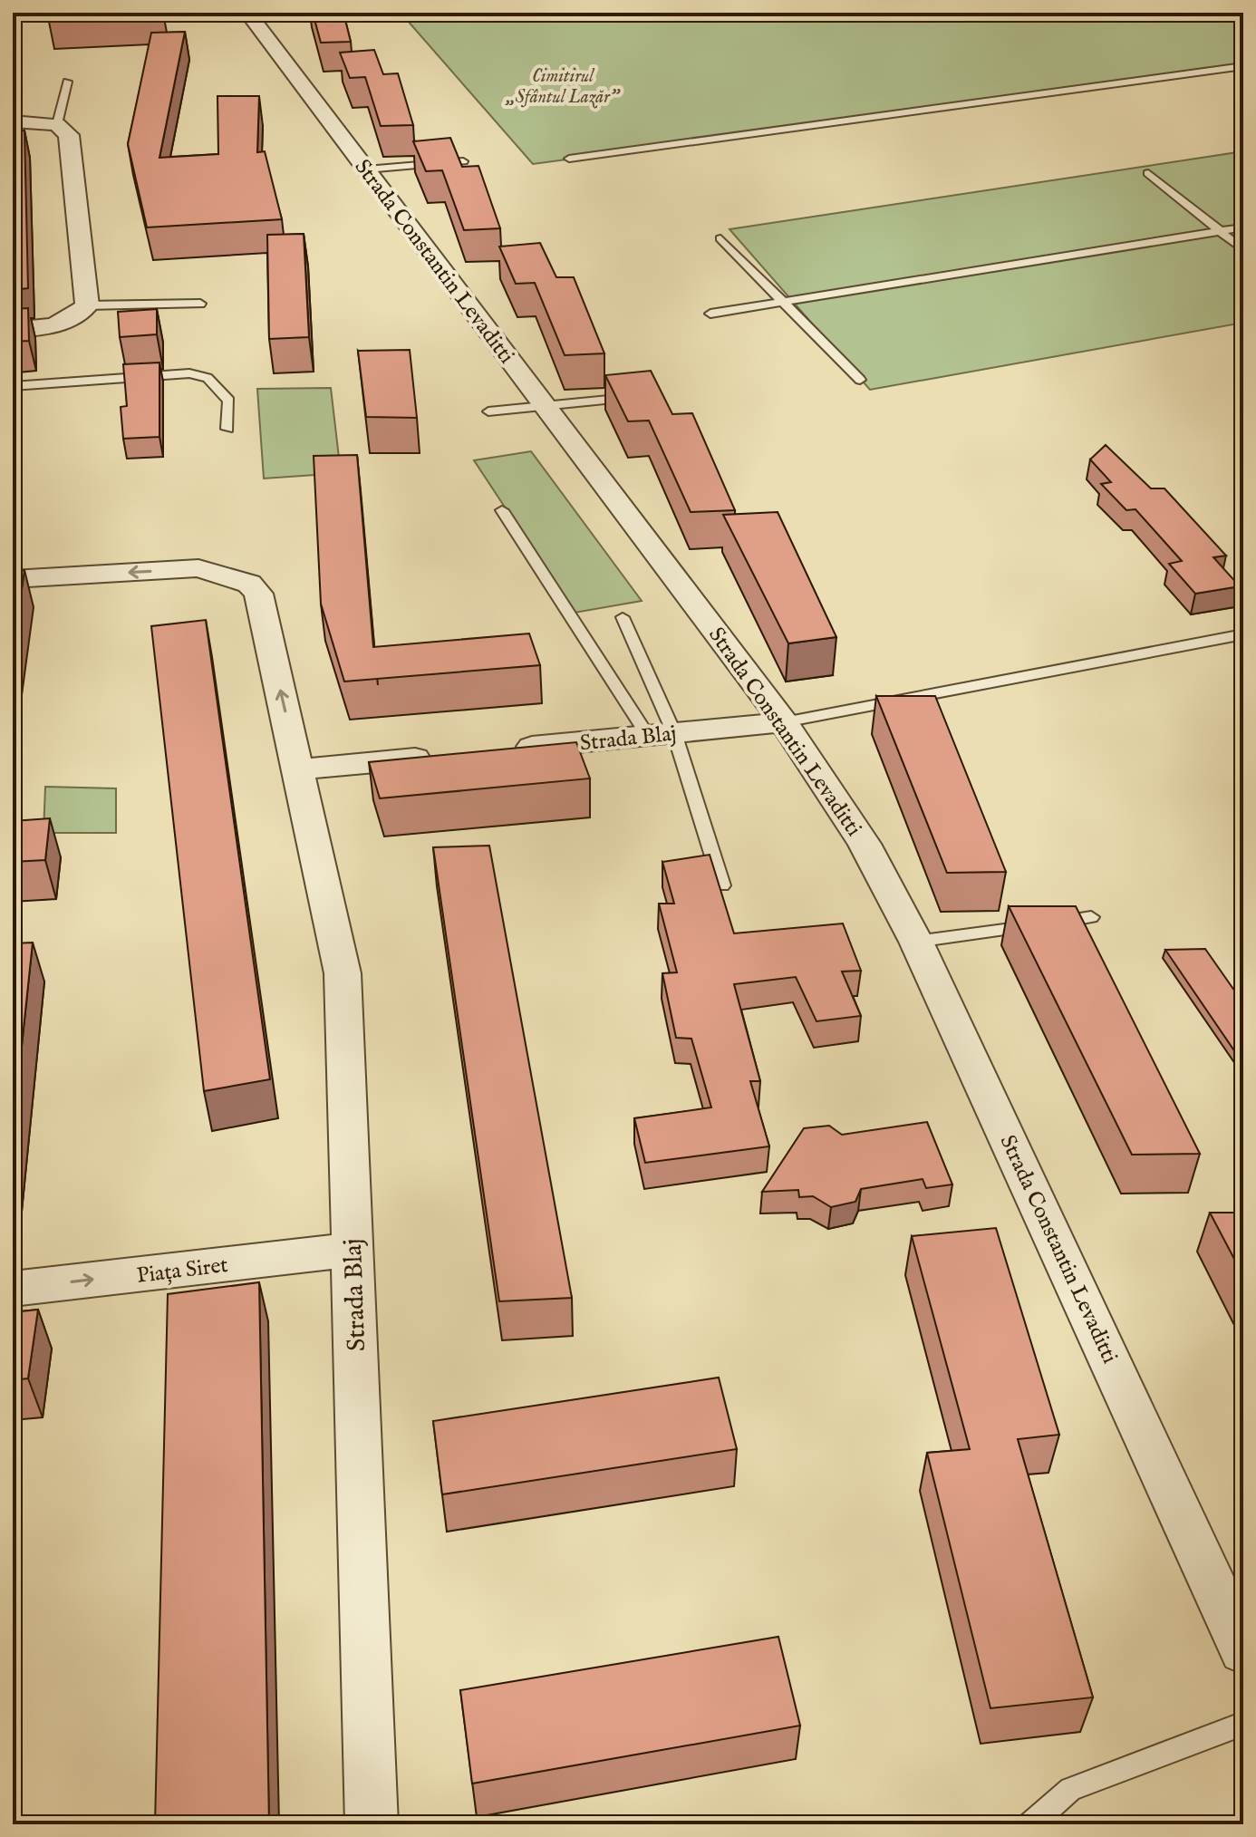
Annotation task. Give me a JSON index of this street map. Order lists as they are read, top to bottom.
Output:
{
  "streets": {
    "street": ["Strada Constantin Levaditti", "Strada Blaj", "Piața Siret"]
  },
  "crossings": [
    ["Strada Constantin Levaditti", "Strada Blaj"],
    ["Strada Blaj", "Piața Siret"]
  ],
  "one_way": ["Piața Siret"],
  "parks": ["Cimitirul „Sfântul Lazăr”"]
}
